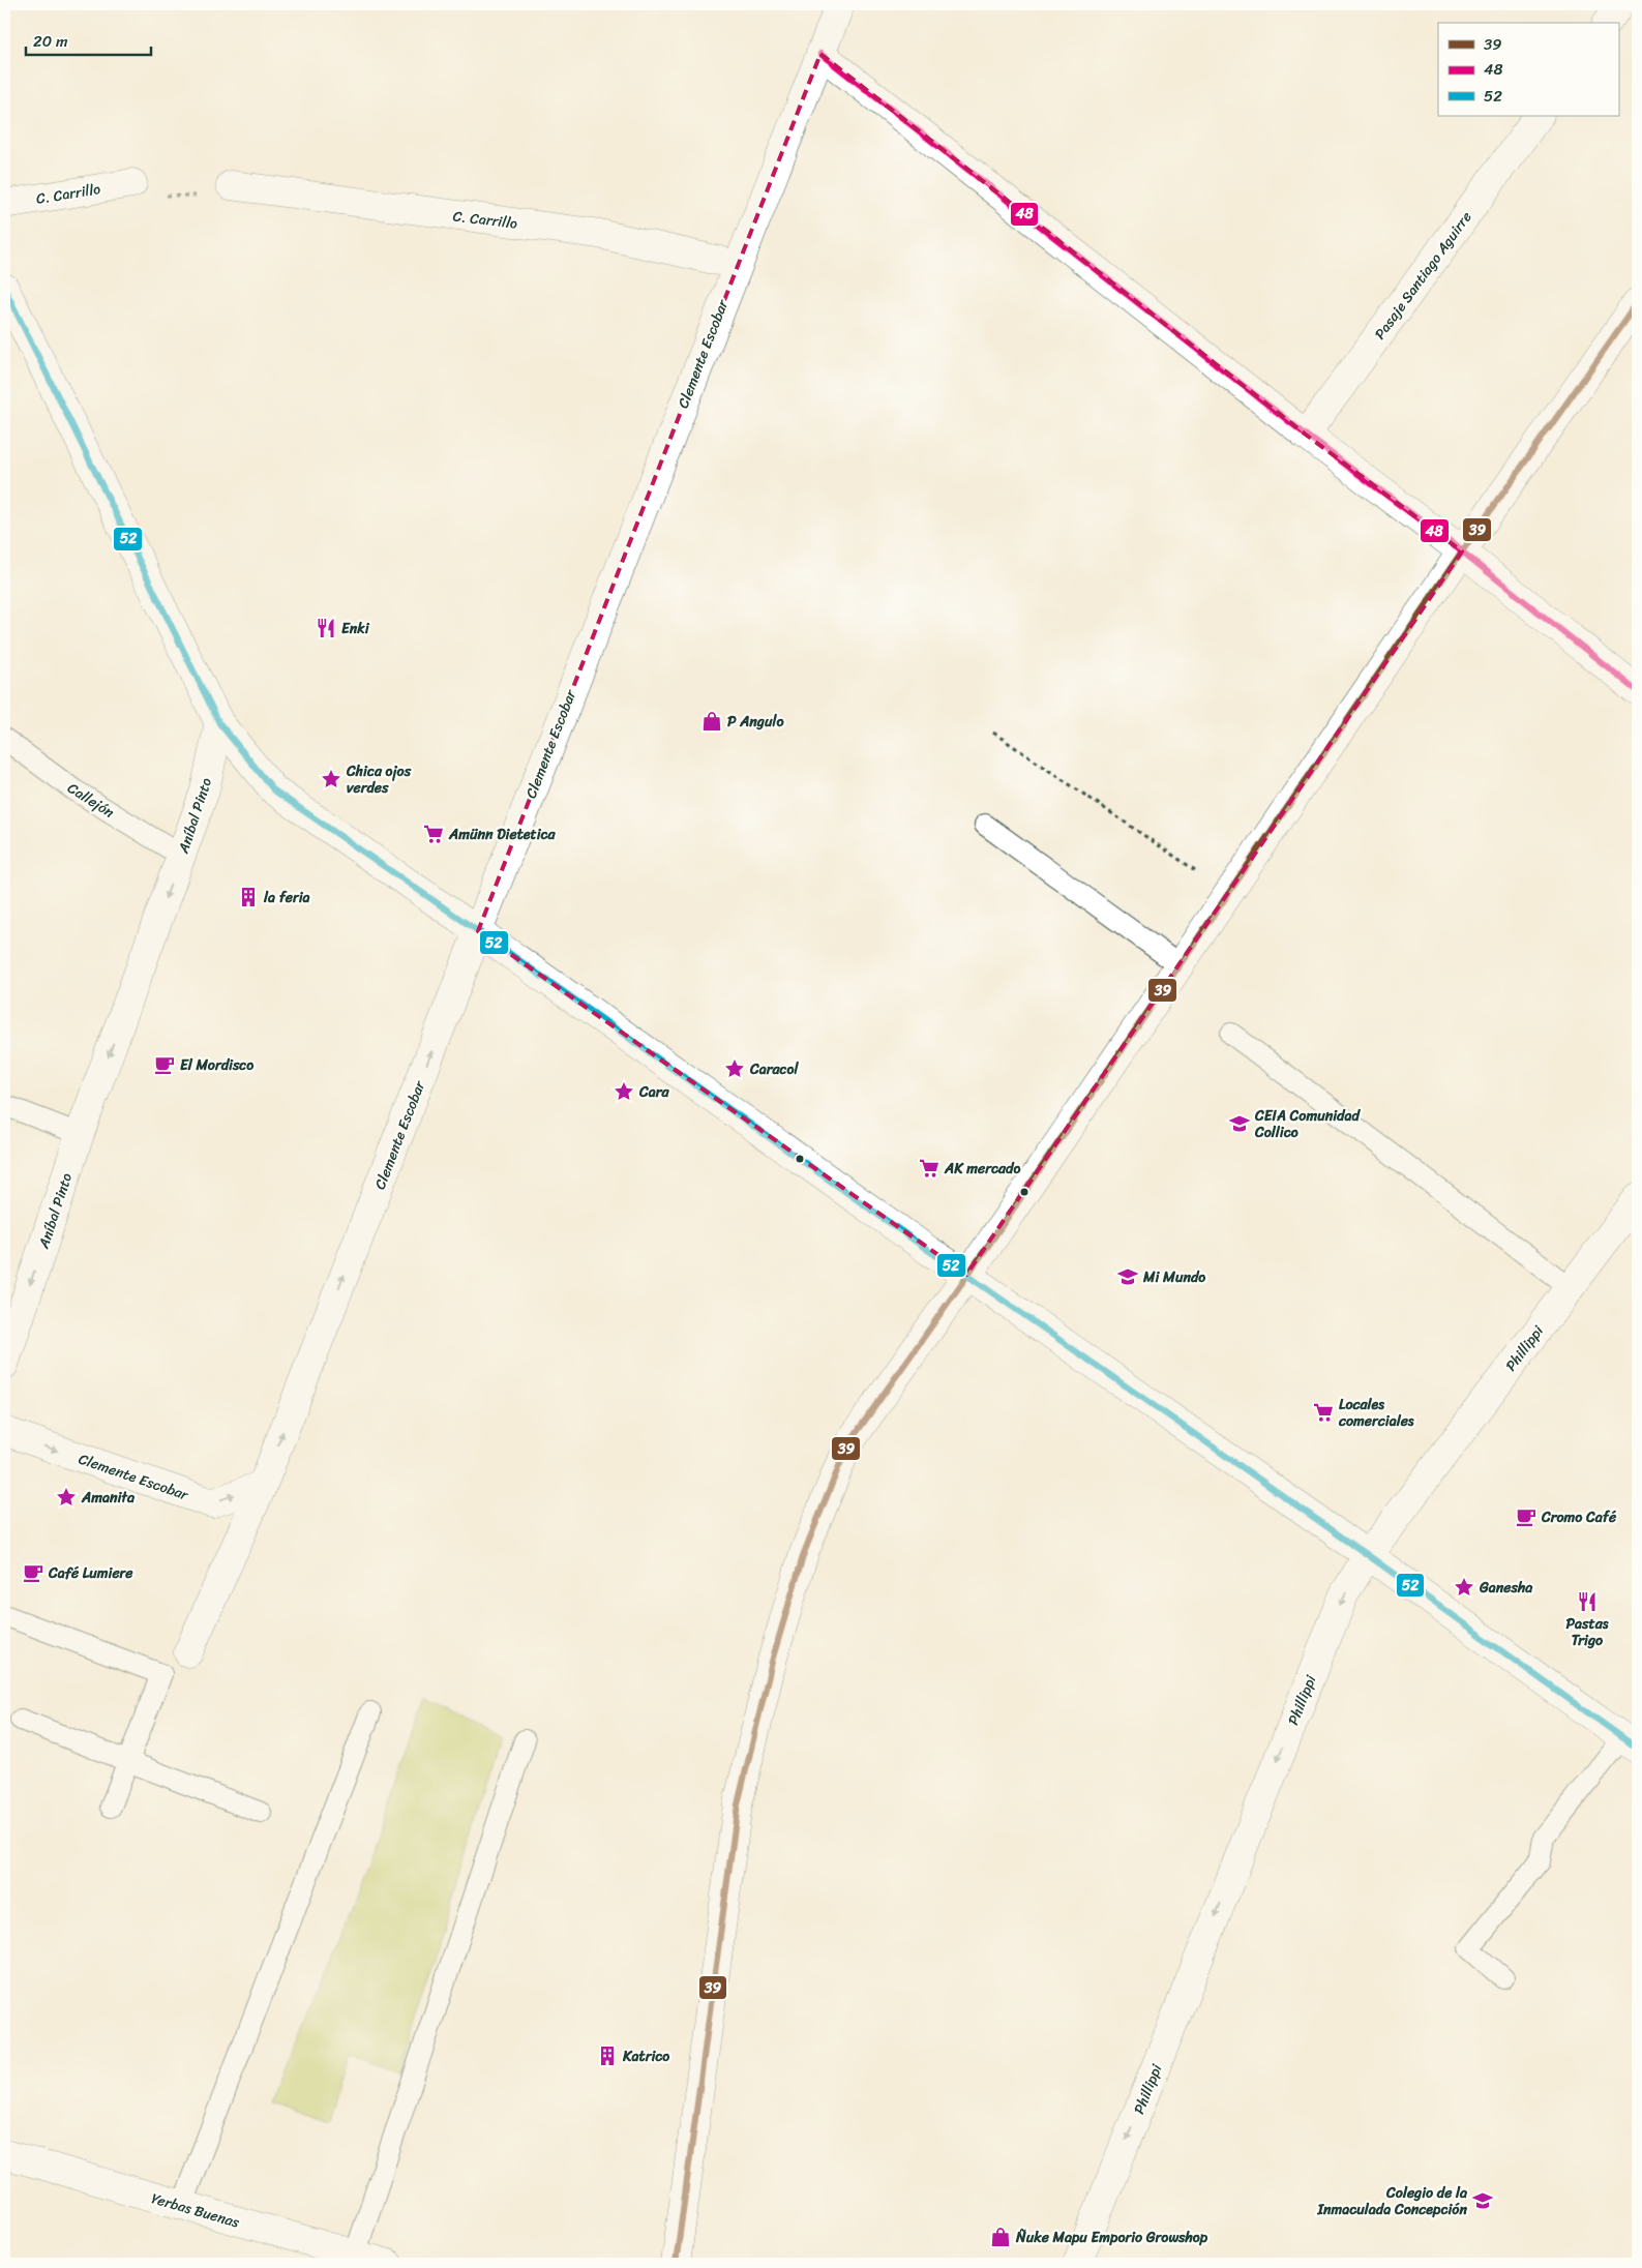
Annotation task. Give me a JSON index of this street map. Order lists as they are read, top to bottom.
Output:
{
  "streets": {
    "street": [
      "C. Carrillo",
      "Pasaje Santiago Aguirre",
      "Clemente Escobar",
      "Aníbal Pinto",
      "Phillippi",
      "Yerbas Buenas"
    ],
    "lane": ["Callejón"]
  },
  "crossings": [
    ["C. Carrillo", "Clemente Escobar"],
    ["Callejón", "Aníbal Pinto"]
  ],
  "one_way": ["Aníbal Pinto", "Phillippi"],
  "places": {
    "restaurant": ["Enki", "Pastas Trigo"],
    "shop": ["P Angulo", "Ñuke Mapu Emporio Growshop"],
    "place": [
      "Chica ojos verdes",
      "Caracol",
      "Cara",
      "Amanita",
      "Ganesha"
    ],
    "supermarket": ["Amünn Dietetica", "AK mercado", "Locales comerciales"],
    "building": ["la feria", "Katrico"],
    "cafe": ["El Mordisco", "Cromo Café", "Café Lumiere"],
    "school or university": ["CEIA Comunidad Collico", "Mi Mundo", "Colegio de la Inmaculada Concepción"]
  },
  "lines": ["transit line 48", "transit line 52", "transit line 39"],
  "legend": ["39", "48", "52"],
  "scale_bar": "20 m"
}
